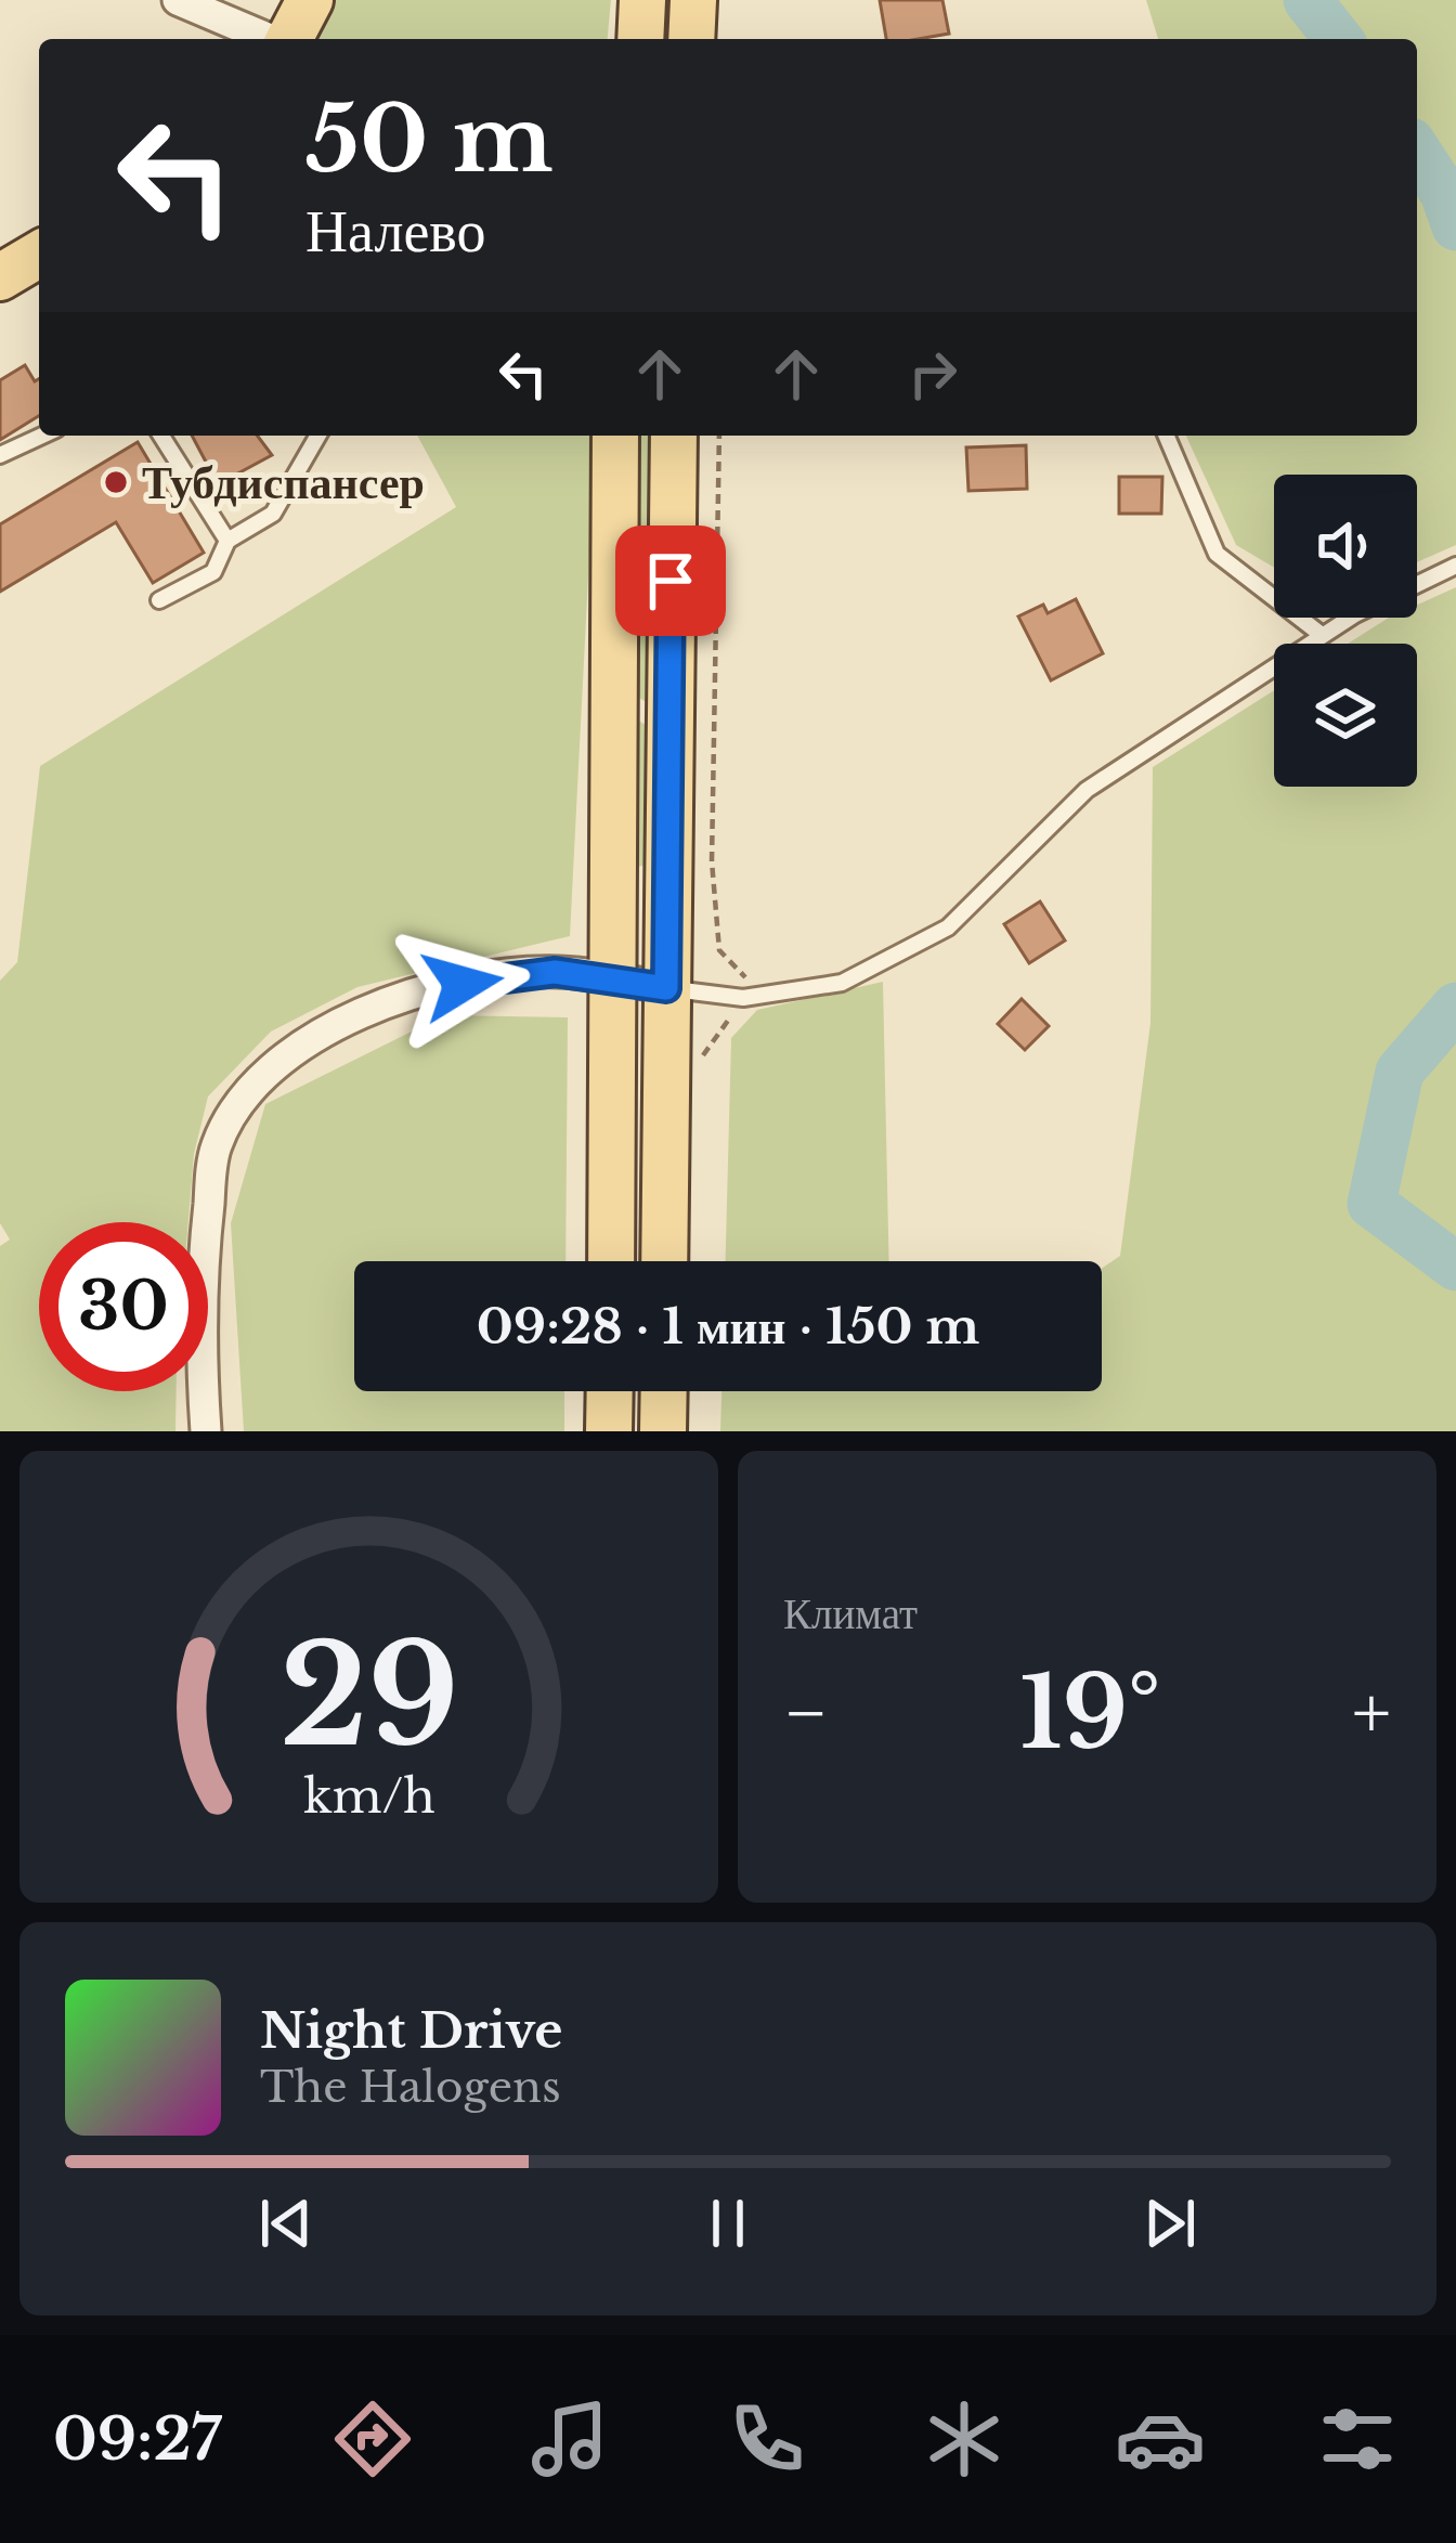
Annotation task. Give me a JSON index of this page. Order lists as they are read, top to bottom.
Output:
{
  "places": ["Тубдиспансер"],
  "page": {
    "turn": ["50 m", "Налево"],
    "limit": "30",
    "trip": "09:28 · 1 мин · 150 m",
    "tile": "Климат",
    "heat": ["−", "19°", "+"],
    "song": ["Night Drive", "The Halogens"],
    "tabs": "09:27",
    "gauge": ["29", "km/h"]
  }
}
